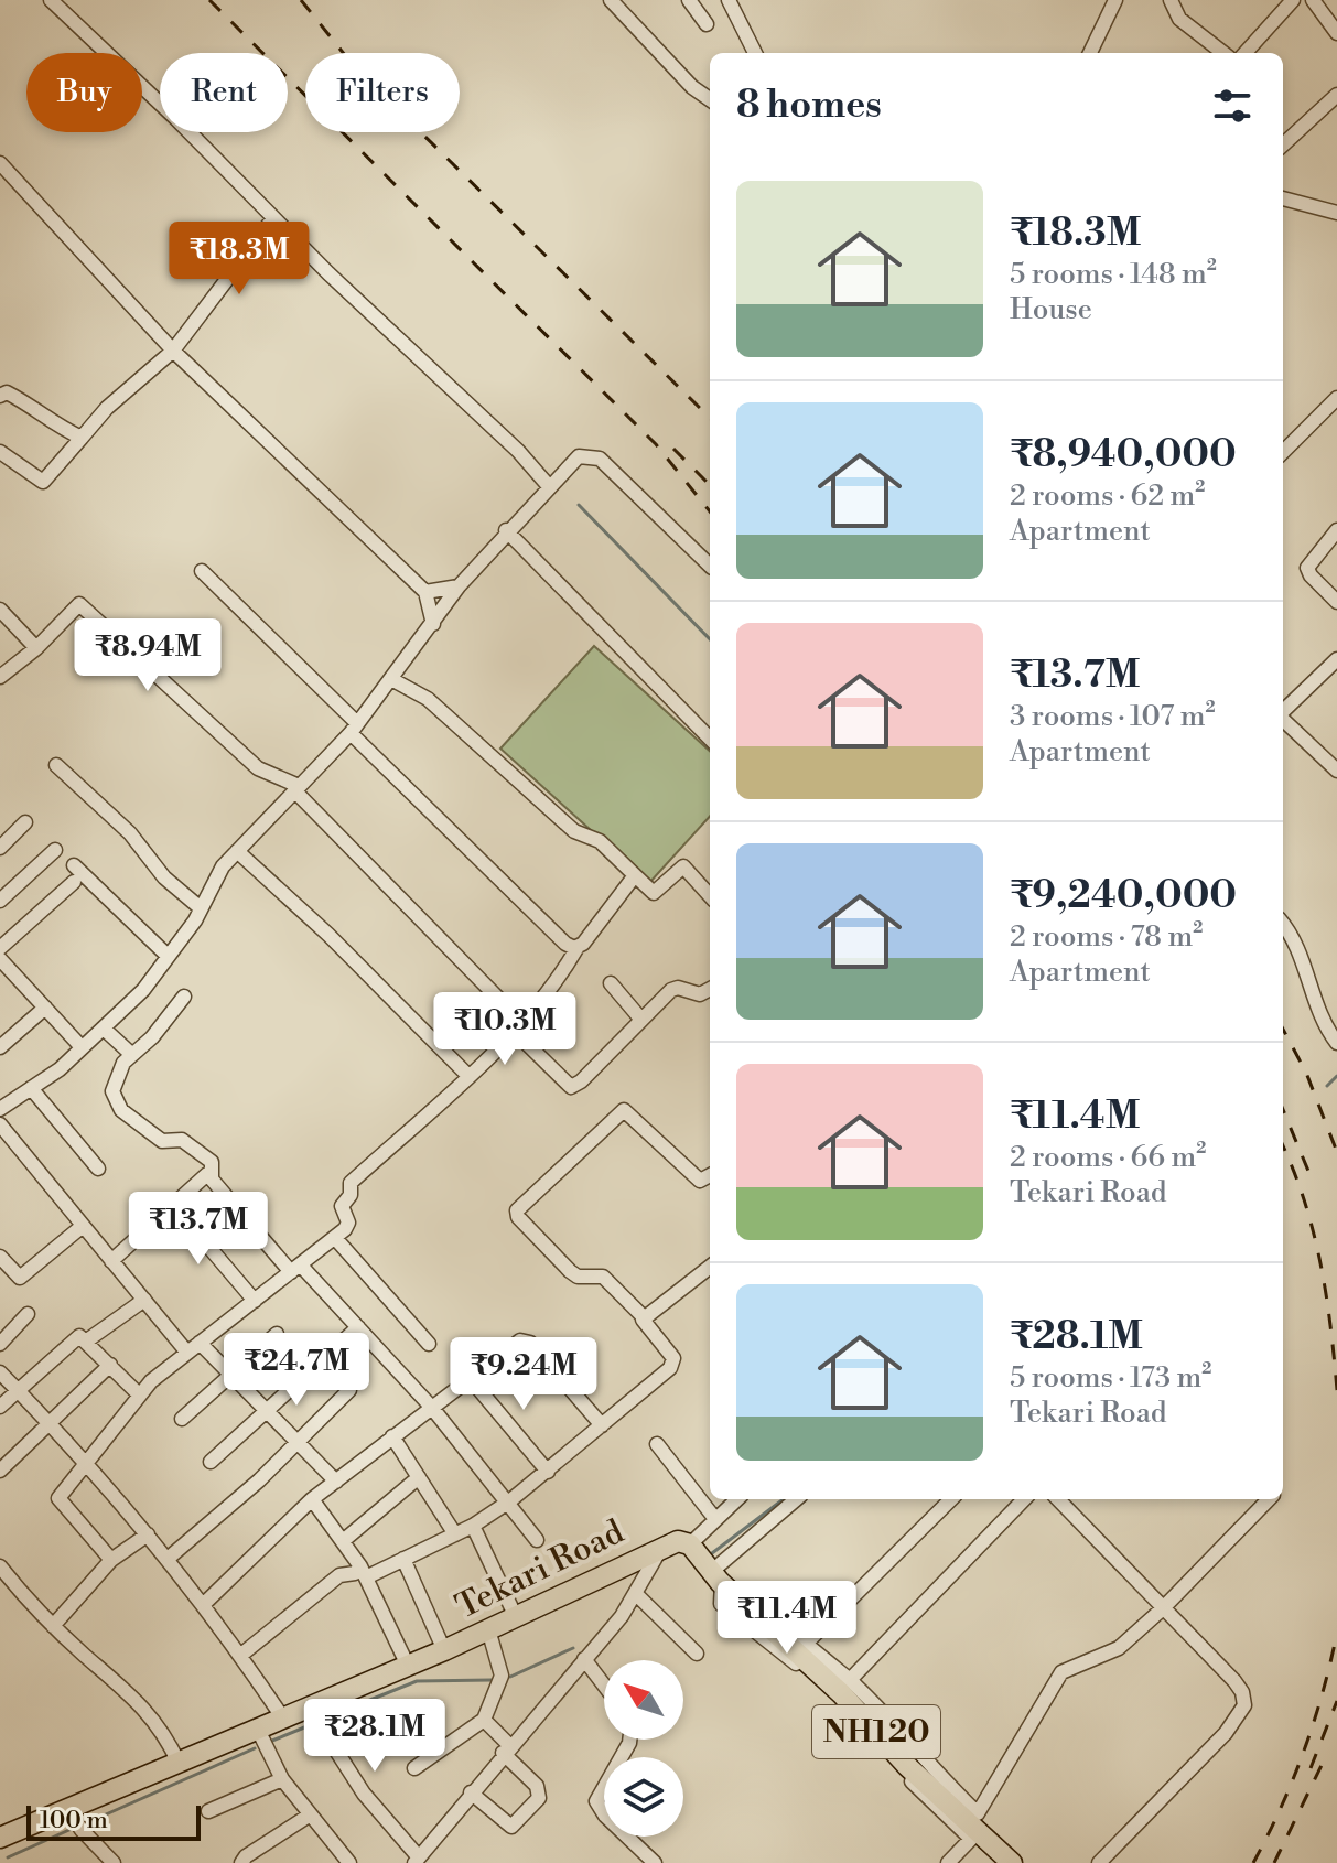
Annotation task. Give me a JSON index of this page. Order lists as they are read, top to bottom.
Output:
{
  "streets": {
    "highway": ["Tekari Road", "NH120"]
  },
  "crossings": [
    ["Tekari Road", "NH120"]
  ],
  "scale_bar": "100 m",
  "north": "top left",
  "page": {
    "chip": ["Buy", "Rent", "Filters"],
    "heading": "8 homes",
    "list": [
      {
        "name": "₹18.3M",
        "note": "5 rooms · 148 m² · House"
      },
      {
        "name": "₹8,940,000",
        "note": "2 rooms · 62 m² · Apartment"
      },
      {
        "name": "₹13.7M",
        "note": "3 rooms · 107 m² · Apartment"
      },
      {
        "name": "₹9,240,000",
        "note": "2 rooms · 78 m² · Apartment"
      },
      {
        "name": "₹11.4M",
        "note": "2 rooms · 66 m² · Tekari Road"
      },
      {
        "name": "₹28.1M",
        "note": "5 rooms · 173 m² · Tekari Road"
      }
    ],
    "price": [
      "₹18.3M",
      "₹8.94M",
      "₹10.3M",
      "₹13.7M",
      "₹24.7M",
      "₹9.24M",
      "₹11.4M",
      "₹28.1M"
    ],
    "scale": "100 m"
  }
}
